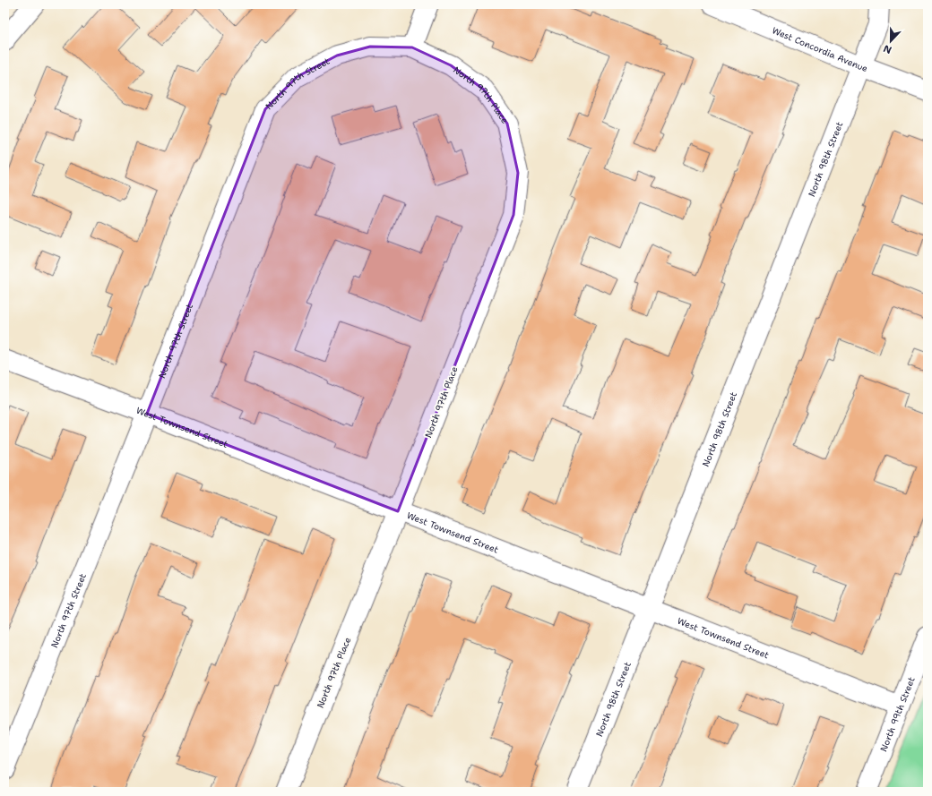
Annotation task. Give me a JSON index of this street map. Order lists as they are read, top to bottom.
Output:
{
  "streets": {
    "street": [
      "West Concordia Avenue",
      "North 97th Street",
      "North 97th Place",
      "North 98th Street",
      "West Townsend Street",
      "North 99th Street"
    ]
  },
  "crossings": [
    ["West Concordia Avenue", "North 98th Street"],
    ["North 97th Street", "North 97th Place"],
    ["North 97th Street", "West Townsend Street"],
    ["North 97th Place", "West Townsend Street"],
    ["North 98th Street", "West Townsend Street"],
    ["West Townsend Street", "North 99th Street"]
  ],
  "north": "bottom"
}
